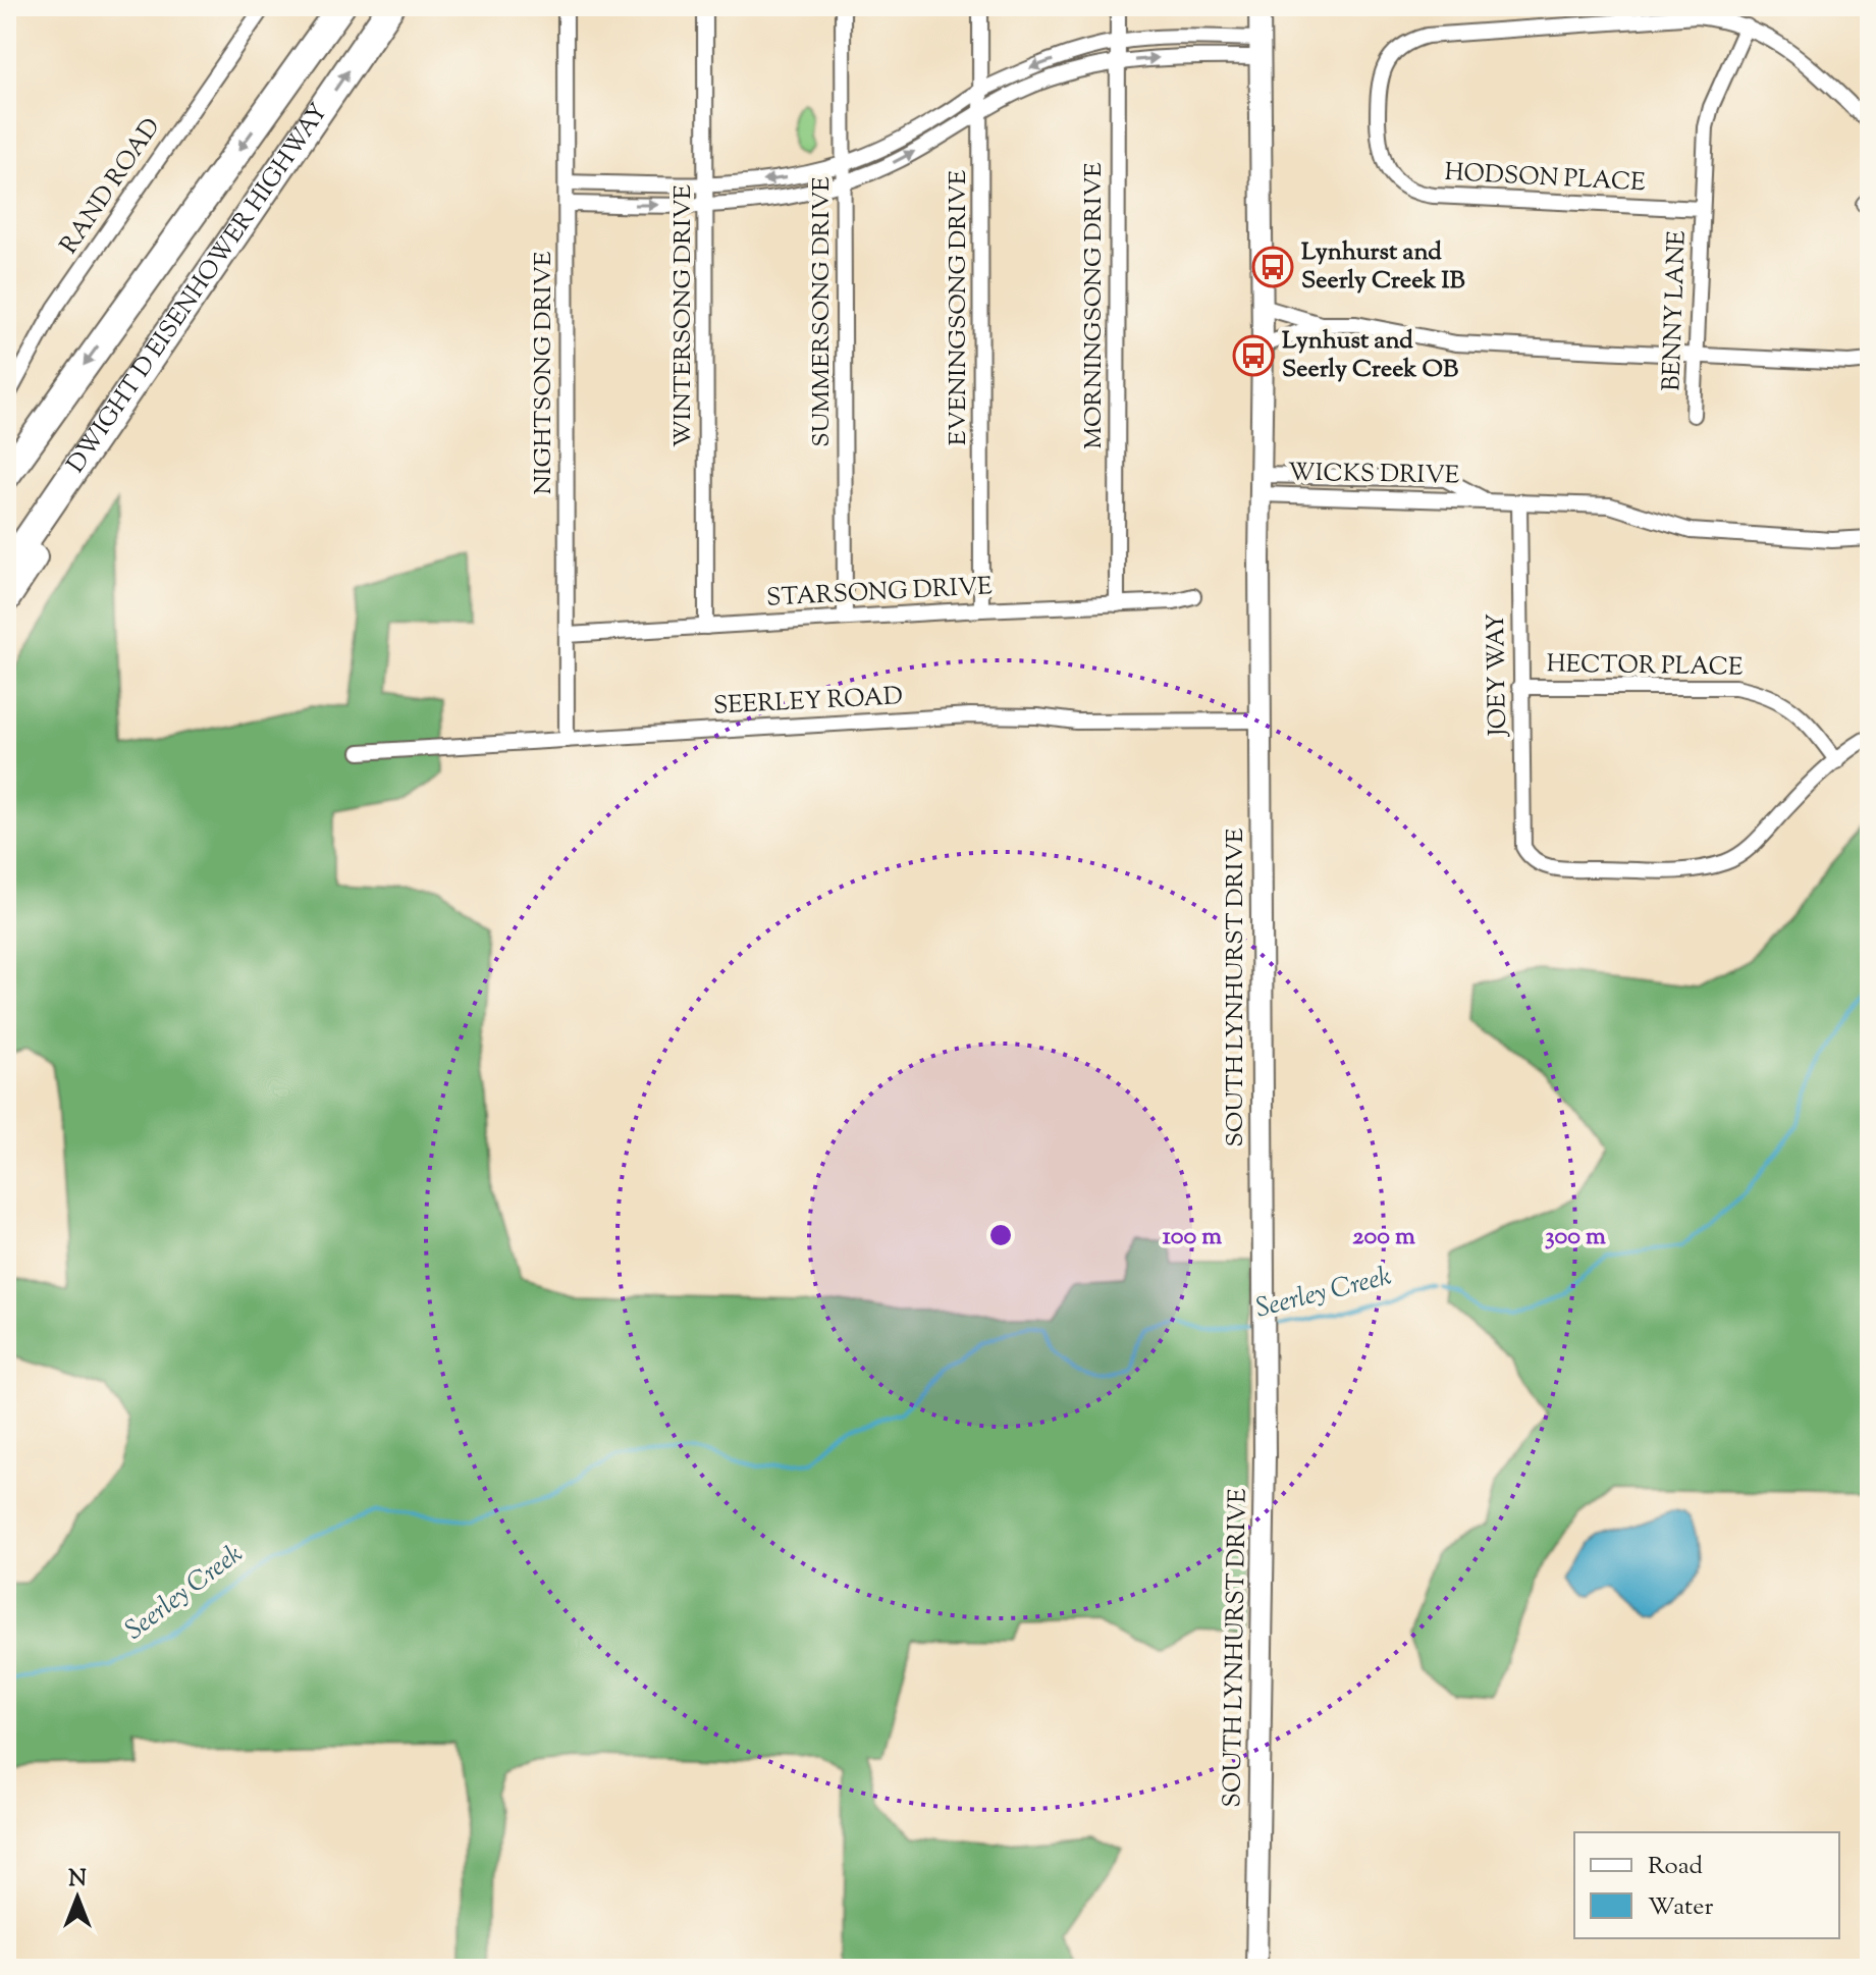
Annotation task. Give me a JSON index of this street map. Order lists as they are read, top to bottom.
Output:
{
  "streets": {
    "highway": ["DWIGHT D EISENHOWER HIGHWAY"],
    "main road": ["SOUTH LYNHURST DRIVE"],
    "street": [
      "HODSON PLACE",
      "RAND ROAD",
      "MORNINGSONG DRIVE",
      "EVENINGSONG DRIVE",
      "BENNY LANE",
      "SUMMERSONG DRIVE",
      "WINTERSONG DRIVE",
      "NIGHTSONG DRIVE",
      "WICKS DRIVE",
      "STARSONG DRIVE",
      "HECTOR PLACE",
      "JOEY WAY",
      "SEERLEY ROAD"
    ]
  },
  "crossings": [
    ["HODSON PLACE", "BENNY LANE"],
    ["MORNINGSONG DRIVE", "STARSONG DRIVE"],
    ["EVENINGSONG DRIVE", "STARSONG DRIVE"],
    ["SUMMERSONG DRIVE", "STARSONG DRIVE"],
    ["WINTERSONG DRIVE", "STARSONG DRIVE"],
    ["NIGHTSONG DRIVE", "STARSONG DRIVE"],
    ["NIGHTSONG DRIVE", "SEERLEY ROAD"],
    ["WICKS DRIVE", "JOEY WAY"],
    ["WICKS DRIVE", "SOUTH LYNHURST DRIVE"],
    ["HECTOR PLACE", "JOEY WAY"],
    ["SEERLEY ROAD", "SOUTH LYNHURST DRIVE"]
  ],
  "water": ["Seerley Creek"],
  "places": {
    "bus stop": ["Lynhurst and Seerly Creek IB", "Lynhust and Seerly Creek OB"]
  },
  "legend": ["Road", "Water"],
  "north": "top",
  "rings": ["100 m", "200 m", "300 m"]
}
